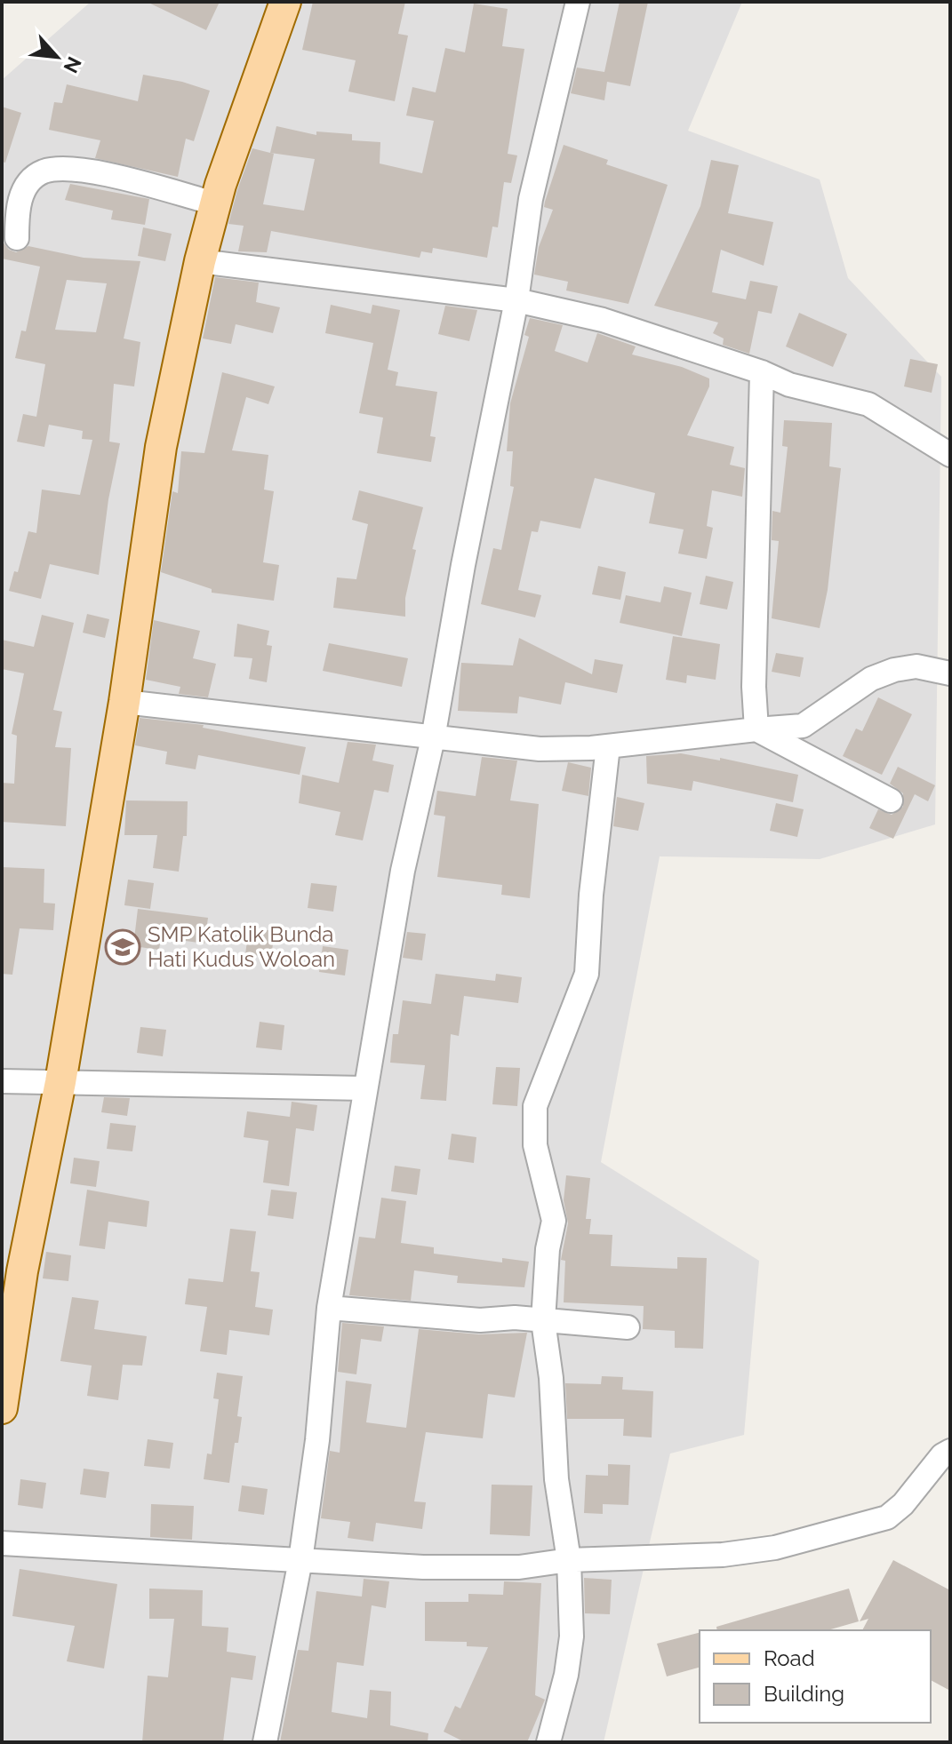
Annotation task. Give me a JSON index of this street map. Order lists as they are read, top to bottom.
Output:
{
  "places": {
    "school or university": ["SMP Katolik Bunda Hati Kudus Woloan"]
  },
  "legend": ["Road", "Building"],
  "north": "bottom right"
}
